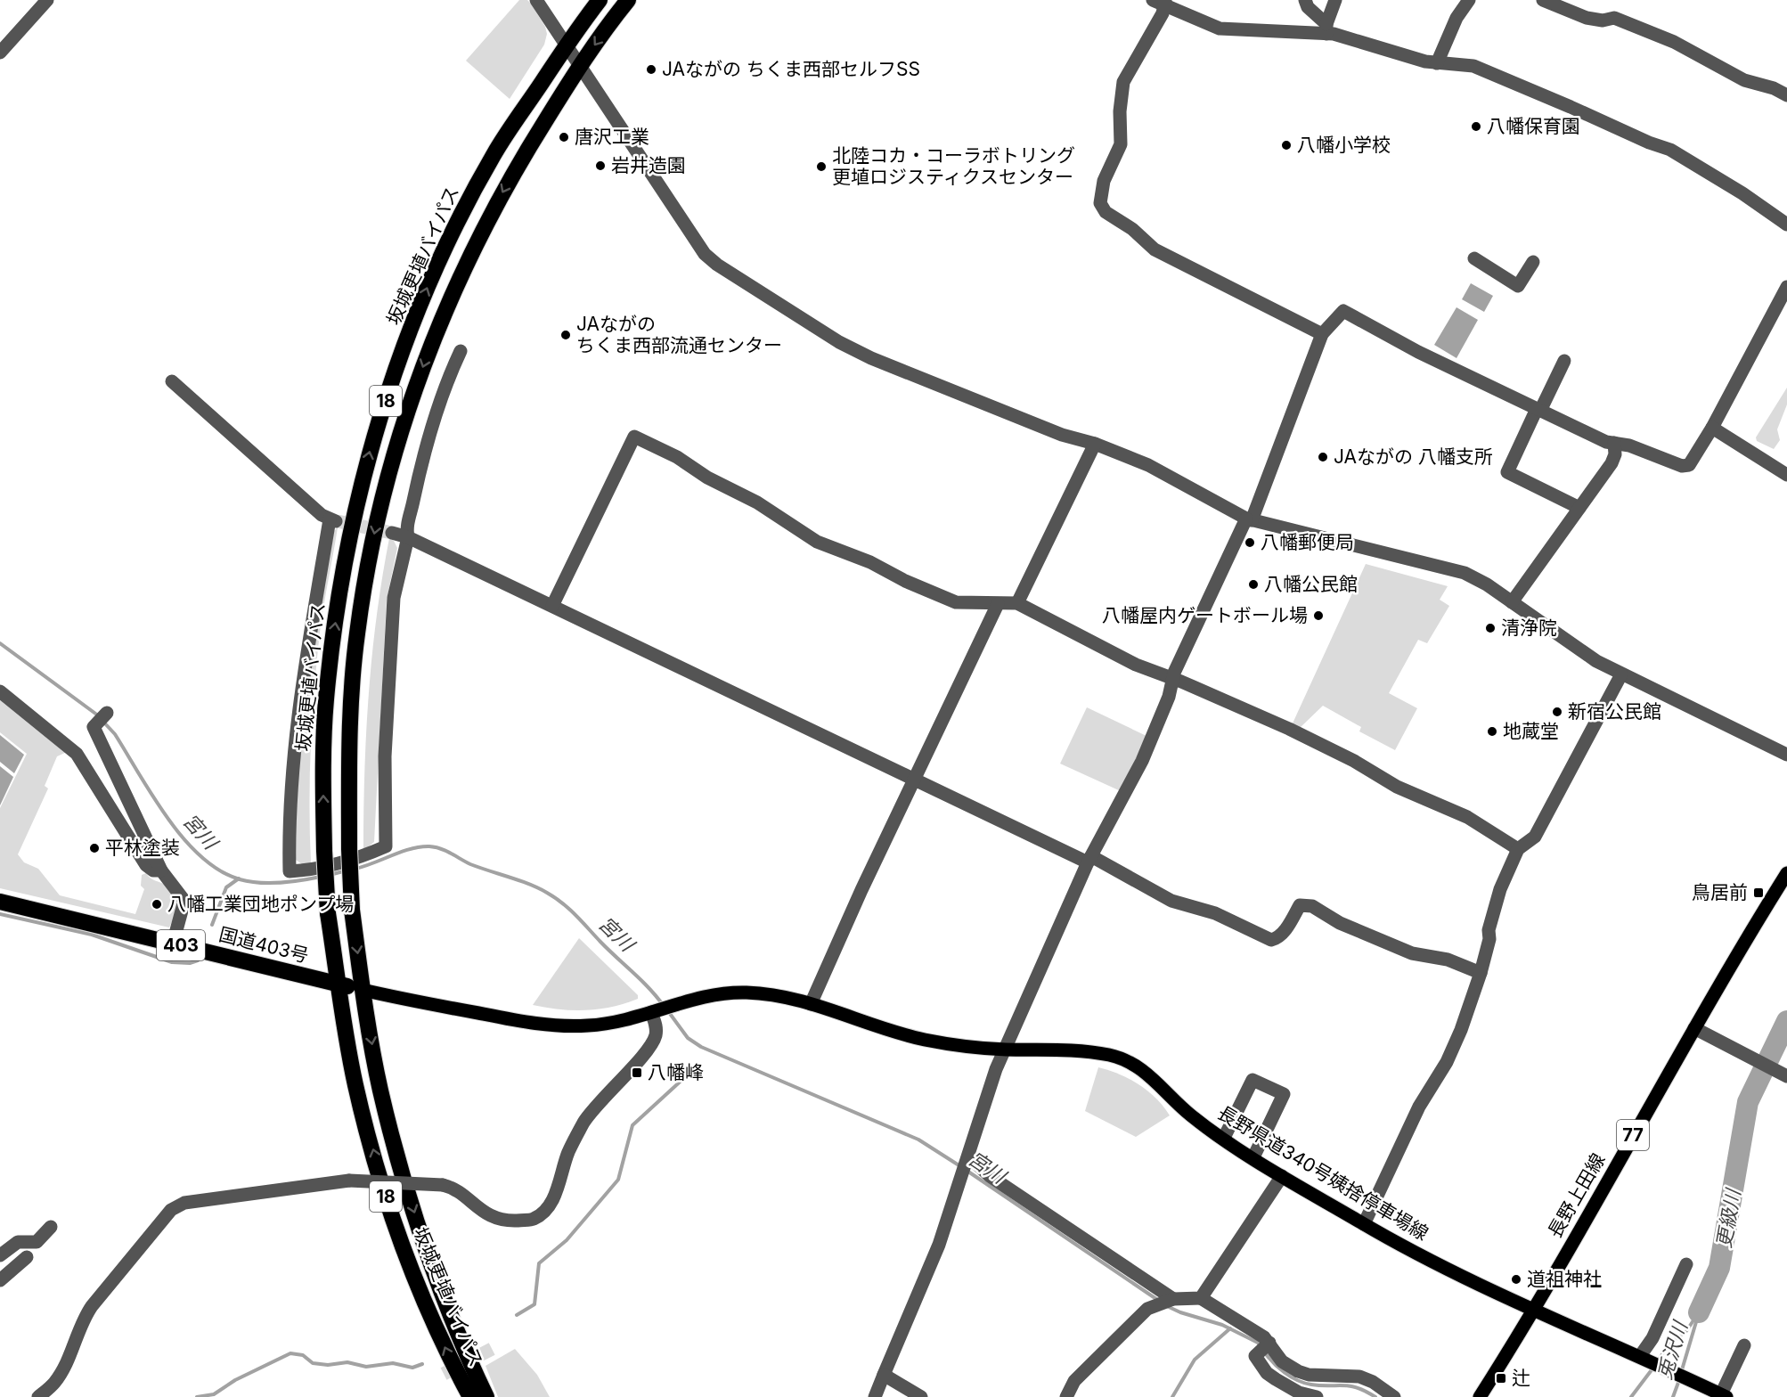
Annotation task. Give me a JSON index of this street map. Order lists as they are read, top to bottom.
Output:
{
  "streets": {
    "highway": [
      "坂城更埴バイパス",
      "18",
      "403",
      "国道403号"
    ],
    "main road": ["77", "長野県道340号姨捨停車場線", "長野上田線"]
  },
  "crossings": [
    ["坂城更埴バイパス", "国道403号"],
    ["坂城更埴バイパス", "長野県道340号姨捨停車場線"],
    ["国道403号", "長野県道340号姨捨停車場線"],
    ["長野県道340号姨捨停車場線", "長野上田線"]
  ],
  "water": ["宮川", "更級川", "兎沢川"],
  "places": {
    "other": [
      "JAながの ちくま西部セルフSS",
      "八幡保育園",
      "唐沢工業",
      "八幡小学校",
      "岩井造園",
      "北陸コカ・コーラボトリング 更埴ロジスティクスセンター",
      "JAながの ちくま西部流通センター",
      "JAながの 八幡支所",
      "八幡郵便局",
      "八幡公民館",
      "八幡屋内ゲートボール場",
      "清浄院",
      "新宿公民館",
      "地蔵堂",
      "平林塗装",
      "八幡工業団地ポンプ場",
      "道祖神社"
    ],
    "transit": ["鳥居前", "八幡峰", "辻"]
  }
}
